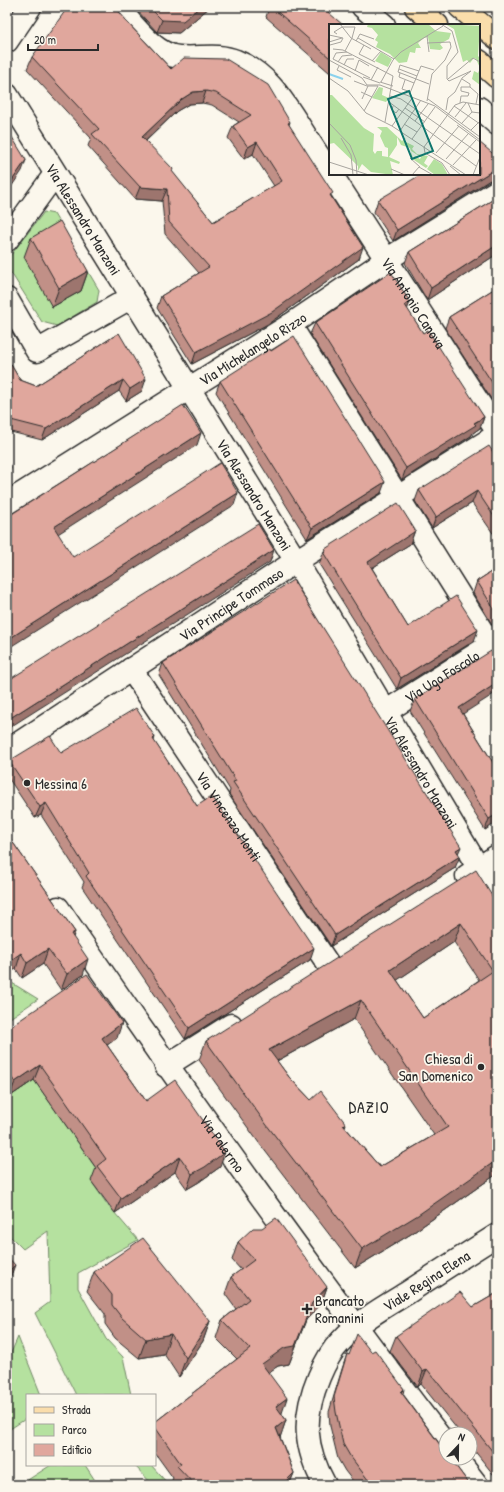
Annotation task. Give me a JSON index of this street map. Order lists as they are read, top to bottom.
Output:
{
  "streets": {
    "street": [
      "Via Alessandro Manzoni",
      "Via Antonio Canova",
      "Via Michelangelo Rizzo",
      "Via Principe Tommaso",
      "Via Ugo Foscolo",
      "Via Vincenzo Monti",
      "Via Palermo",
      "Viale Regina Elena"
    ]
  },
  "crossings": [
    ["Via Alessandro Manzoni", "Via Michelangelo Rizzo"],
    ["Via Alessandro Manzoni", "Via Principe Tommaso"],
    ["Via Alessandro Manzoni", "Via Ugo Foscolo"],
    ["Via Antonio Canova", "Via Michelangelo Rizzo"],
    ["Via Principe Tommaso", "Via Vincenzo Monti"],
    ["Via Palermo", "Viale Regina Elena"]
  ],
  "districts": ["DAZIO"],
  "places": {
    "other": ["Messina 6", "Chiesa di San Domenico"],
    "health": ["Brancato Romanini"]
  },
  "legend": ["Strada", "Parco", "Edificio"],
  "scale_bar": "20 m",
  "north": "top"
}
